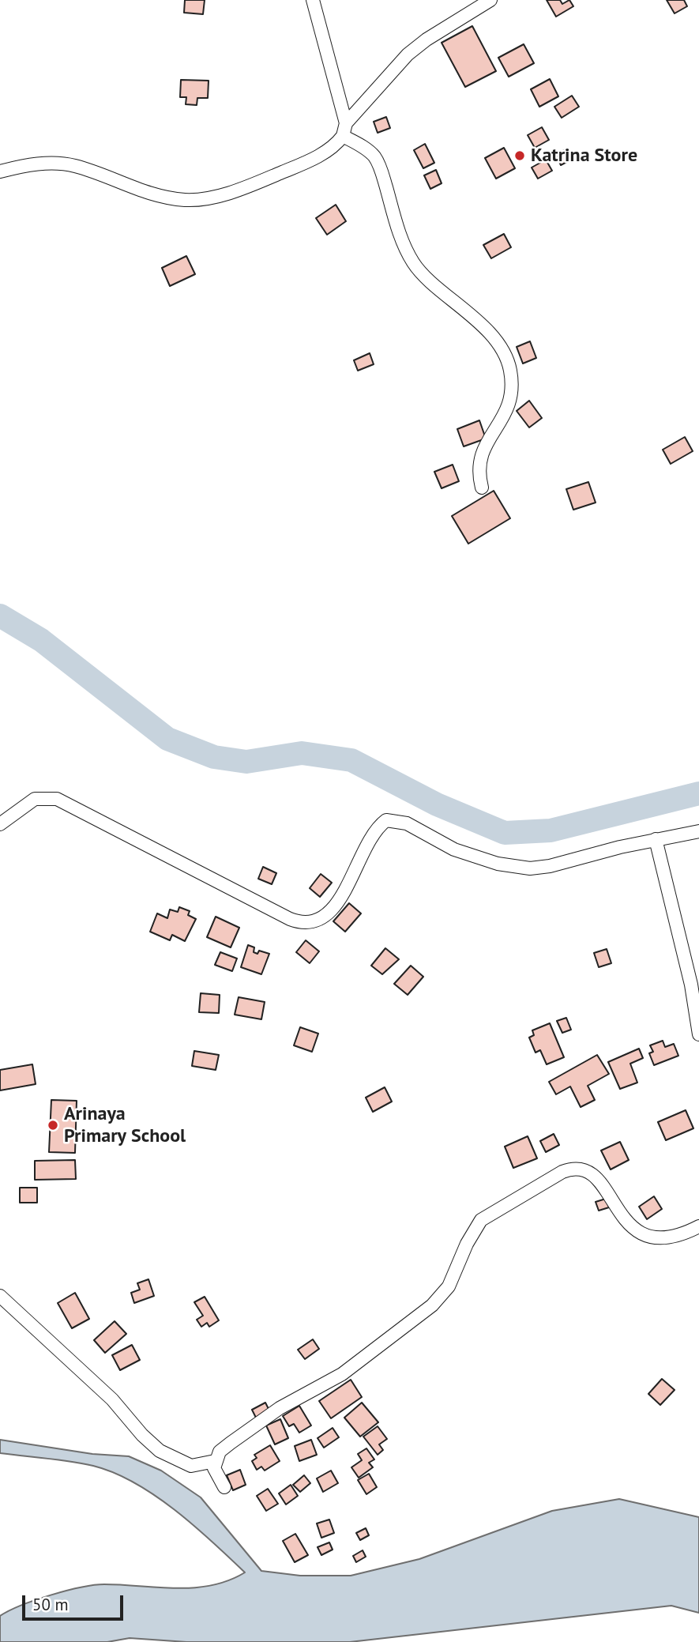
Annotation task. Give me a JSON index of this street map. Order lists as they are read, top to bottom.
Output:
{
  "places": ["Katrina Store", "Arinaya Primary School"],
  "scale_bar": "50 m"
}
